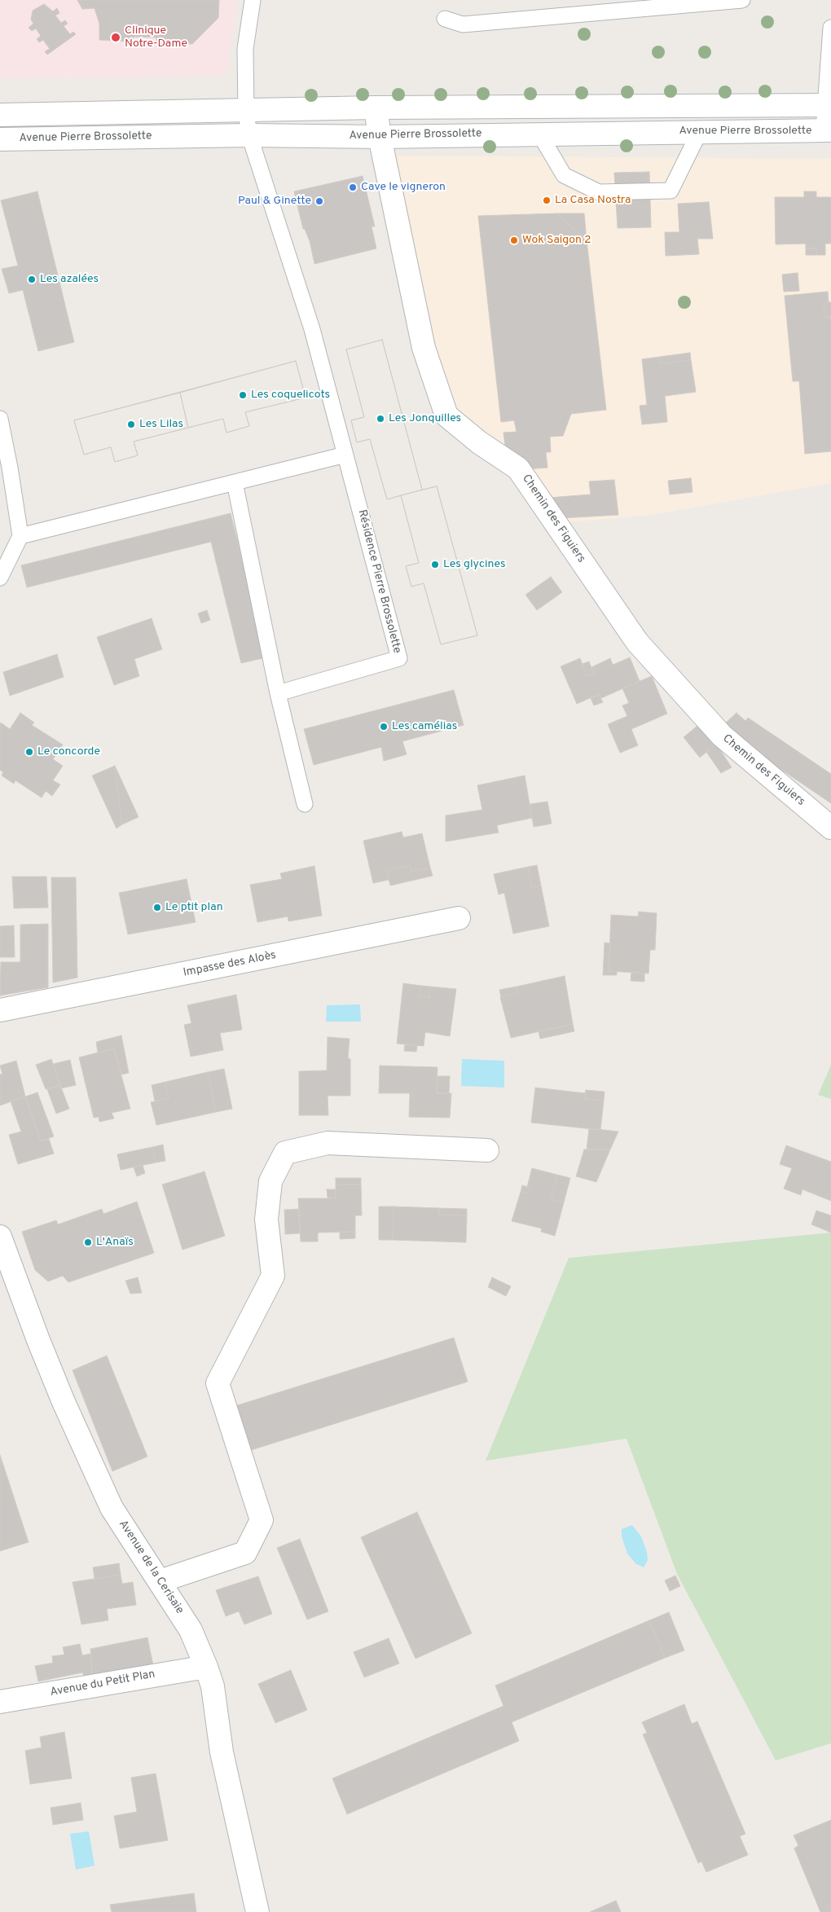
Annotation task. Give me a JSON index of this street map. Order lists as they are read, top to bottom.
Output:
{
  "streets": {
    "street": [
      "Avenue Pierre Brossolette",
      "Chemin des Figuiers",
      "Impasse des Aloès",
      "Avenue de la Cerisaie",
      "Avenue du Petit Plan"
    ],
    "lane": ["Résidence Pierre Brossolette"]
  },
  "crossings": [
    ["Avenue Pierre Brossolette", "Chemin des Figuiers"],
    ["Avenue Pierre Brossolette", "Résidence Pierre Brossolette"],
    ["Avenue de la Cerisaie", "Avenue du Petit Plan"]
  ],
  "places": [
    "Clinique Notre-Dame",
    "Cave le vigneron",
    "La Casa Nostra",
    "Paul & Ginette",
    "Wok Saigon 2",
    "Les azalées",
    "Les coquelicots",
    "Les Jonquilles",
    "Les Lilas",
    "Les glycines",
    "Les camélias",
    "Le concorde",
    "Le ptit plan",
    "L'Anaïs"
  ]
}
